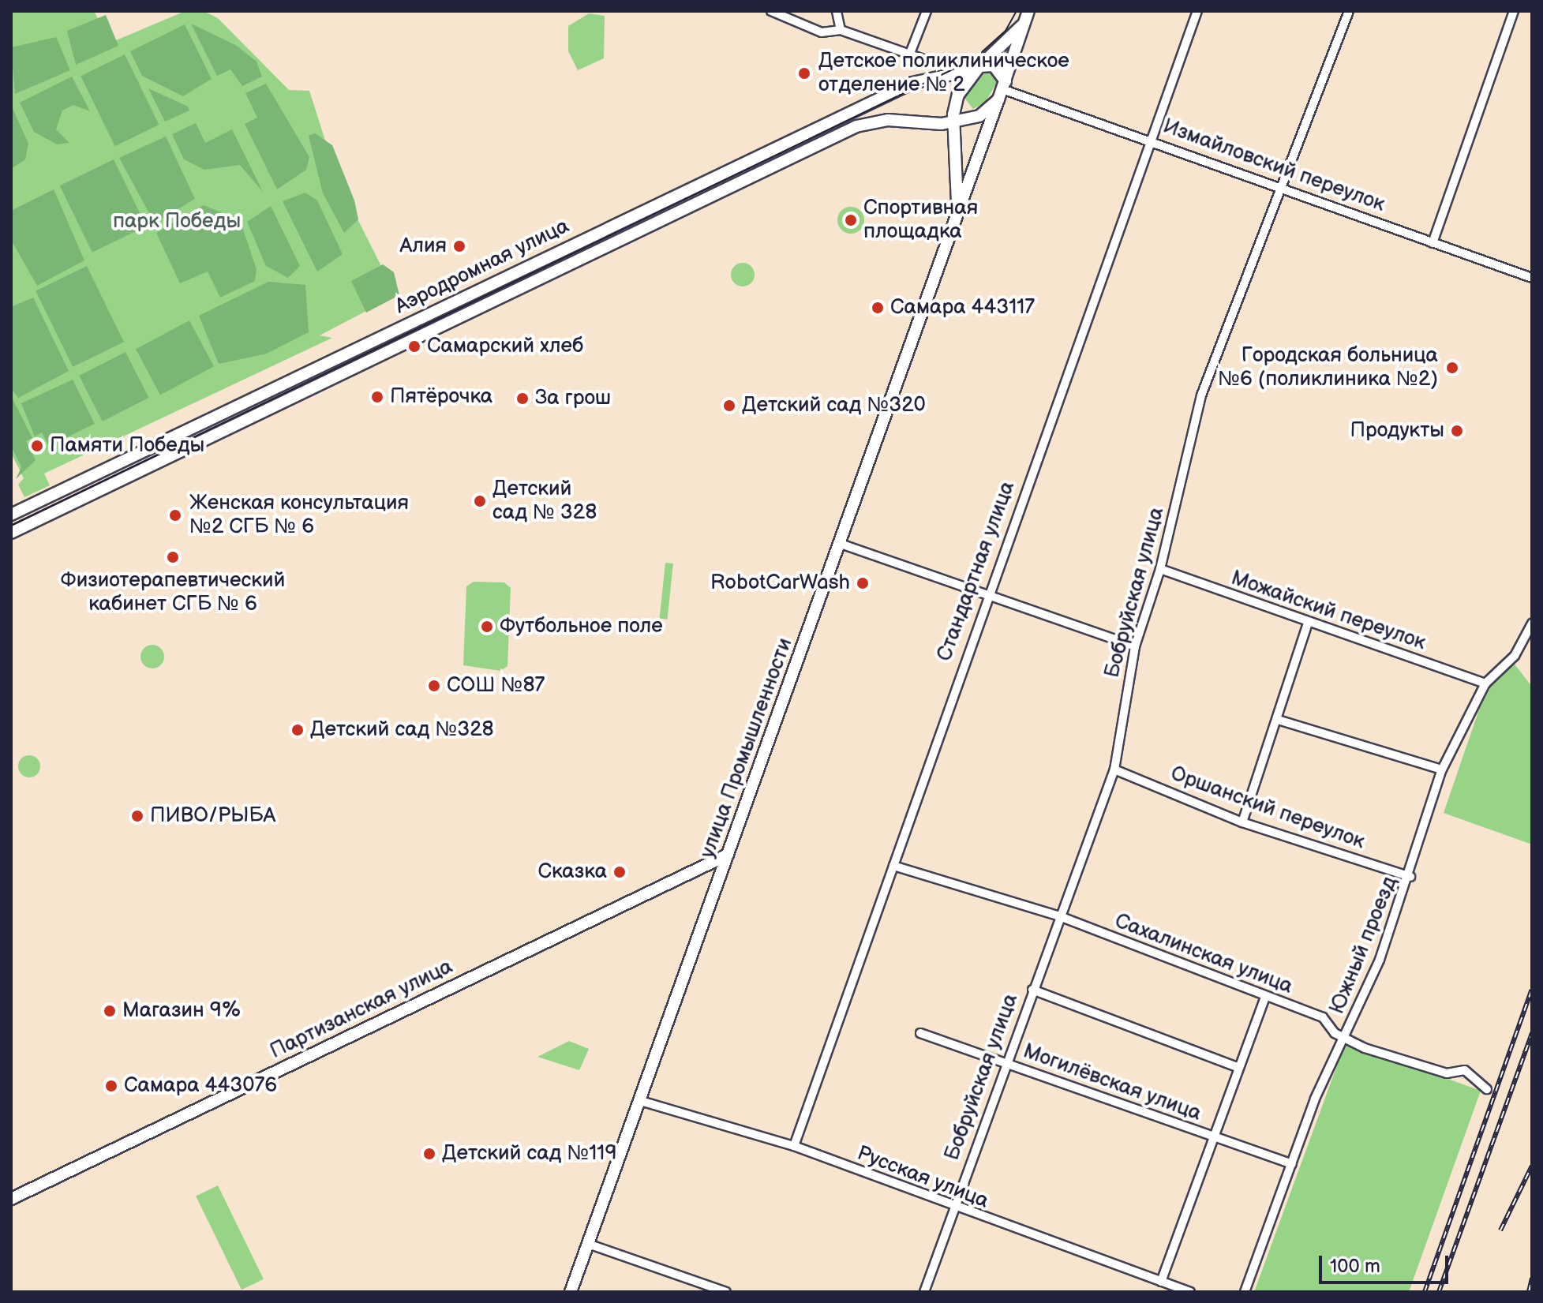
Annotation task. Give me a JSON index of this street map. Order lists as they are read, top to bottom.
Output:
{
  "streets": {
    "main road": ["Аэродромная улица", "улица Промышленности", "Партизанская улица"],
    "street": [
      "Измайловский переулок",
      "Стандартная улица",
      "Бобруйская улица",
      "Можайский переулок",
      "Оршанский переулок",
      "Южный проезд",
      "Сахалинская улица",
      "Могилёвская улица",
      "Русская улица"
    ]
  },
  "crossings": [
    ["Измайловский переулок", "Аэродромная улица"],
    ["Измайловский переулок", "Стандартная улица"],
    ["Измайловский переулок", "Бобруйская улица"],
    ["Измайловский переулок", "улица Промышленности"],
    ["Аэродромная улица", "улица Промышленности"],
    ["Стандартная улица", "Сахалинская улица"],
    ["Стандартная улица", "Русская улица"],
    ["Бобруйская улица", "Можайский переулок"],
    ["Бобруйская улица", "Оршанский переулок"],
    ["Бобруйская улица", "Сахалинская улица"],
    ["Бобруйская улица", "Могилёвская улица"],
    ["Бобруйская улица", "Русская улица"],
    ["Можайский переулок", "Южный проезд"],
    ["улица Промышленности", "Партизанская улица"],
    ["улица Промышленности", "Русская улица"],
    ["Оршанский переулок", "Южный проезд"],
    ["Южный проезд", "Сахалинская улица"],
    ["Южный проезд", "Могилёвская улица"]
  ],
  "parks": ["парк Победы"],
  "places": [
    "Детское поликлиническое отделение № 2",
    "Спортивная площадка",
    "Алия",
    "Самара 443117",
    "Самарский хлеб",
    "Городская больница №6 (поликлиника №2)",
    "Пятёрочка",
    "За грош",
    "Детский сад №320",
    "Продукты",
    "Памяти Победы",
    "Детский сад № 328",
    "Женская консультация №2 СГБ № 6",
    "Физиотерапевтический кабинет СГБ № 6",
    "RobotCarWash",
    "Футбольное поле",
    "СОШ №87",
    "Детский сад №328",
    "ПИВО/РЫБА",
    "Сказка",
    "Магазин 9%",
    "Самара 443076",
    "Детский сад №119"
  ],
  "scale_bar": "100 m"
}
